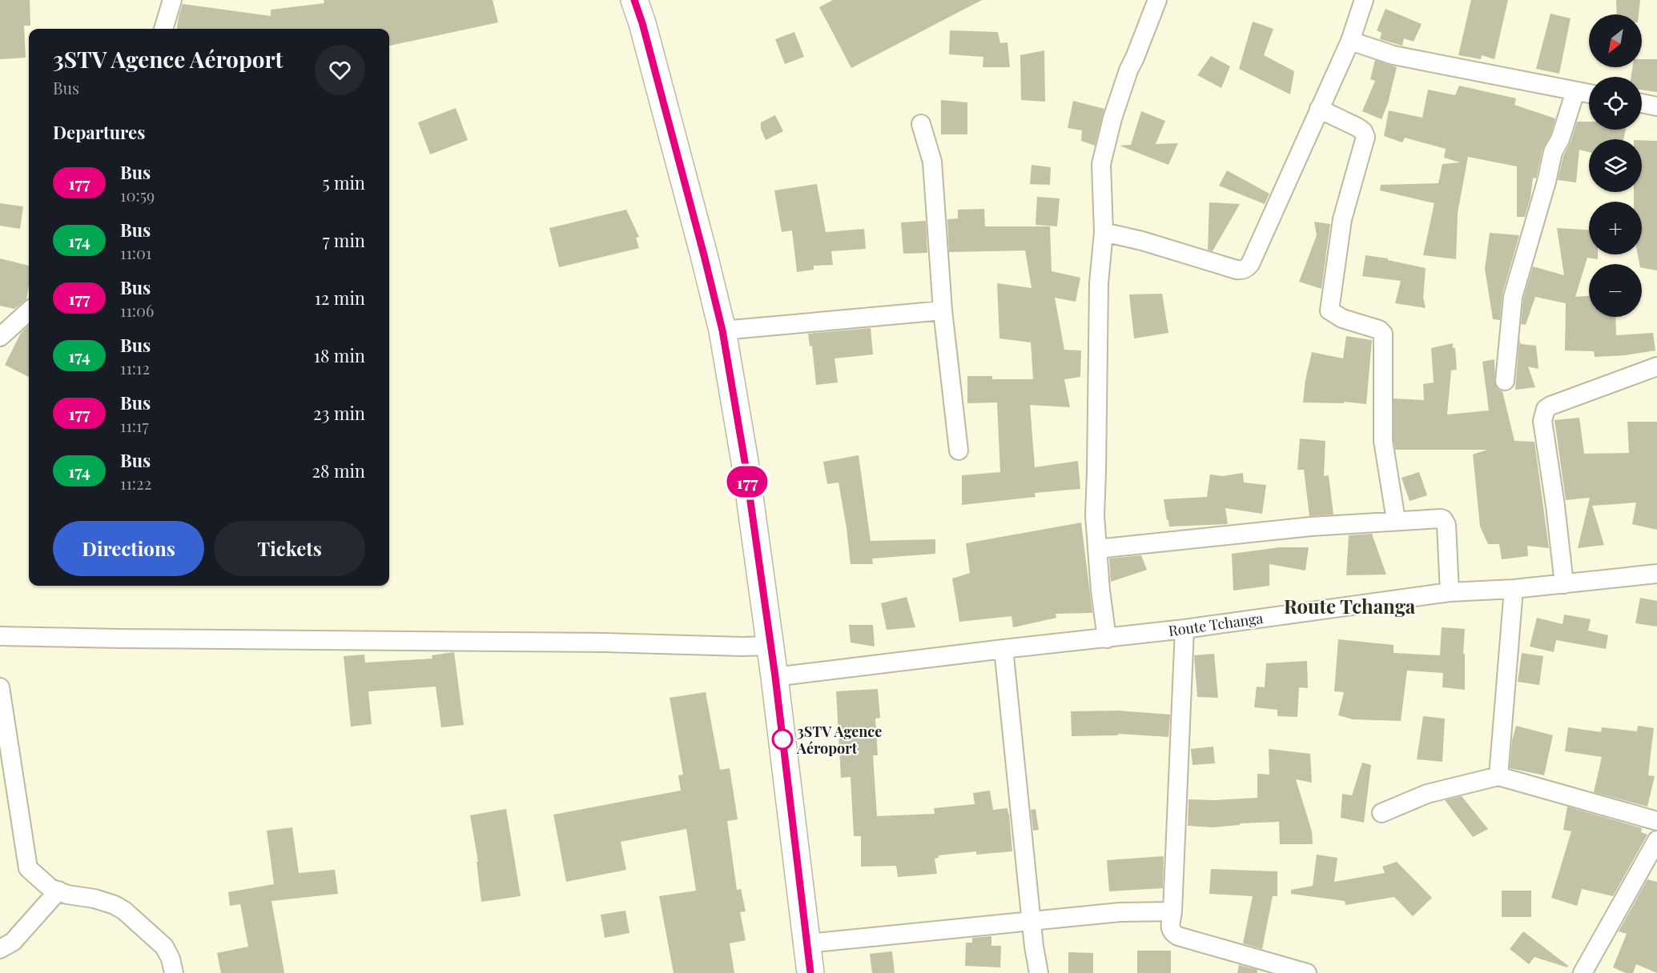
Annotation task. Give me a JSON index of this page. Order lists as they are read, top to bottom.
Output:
{
  "streets": {
    "street": ["Route Tchanga"]
  },
  "districts": ["Route Tchanga"],
  "places": ["3STV Agence Aéroport"],
  "lines": ["bus line 177"],
  "north": "bottom left",
  "page": {
    "on_map": "177",
    "map_buttons": ["+", "−"],
    "heading": [
      ["3STV Agence Aéroport", "Bus"],
      "Departures"
    ],
    "list": [
      {
        "mark": "177",
        "name": "Bus",
        "note": "10:59",
        "value": "5 min"
      },
      {
        "mark": "174",
        "name": "Bus",
        "note": "11:01",
        "value": "7 min"
      },
      {
        "mark": "177",
        "name": "Bus",
        "note": "11:06",
        "value": "12 min"
      },
      {
        "mark": "174",
        "name": "Bus",
        "note": "11:12",
        "value": "18 min"
      },
      {
        "mark": "177",
        "name": "Bus",
        "note": "11:17",
        "value": "23 min"
      },
      {
        "mark": "174",
        "name": "Bus",
        "note": "11:22",
        "value": "28 min"
      }
    ],
    "buttons": ["Directions", "Tickets"]
  }
}
